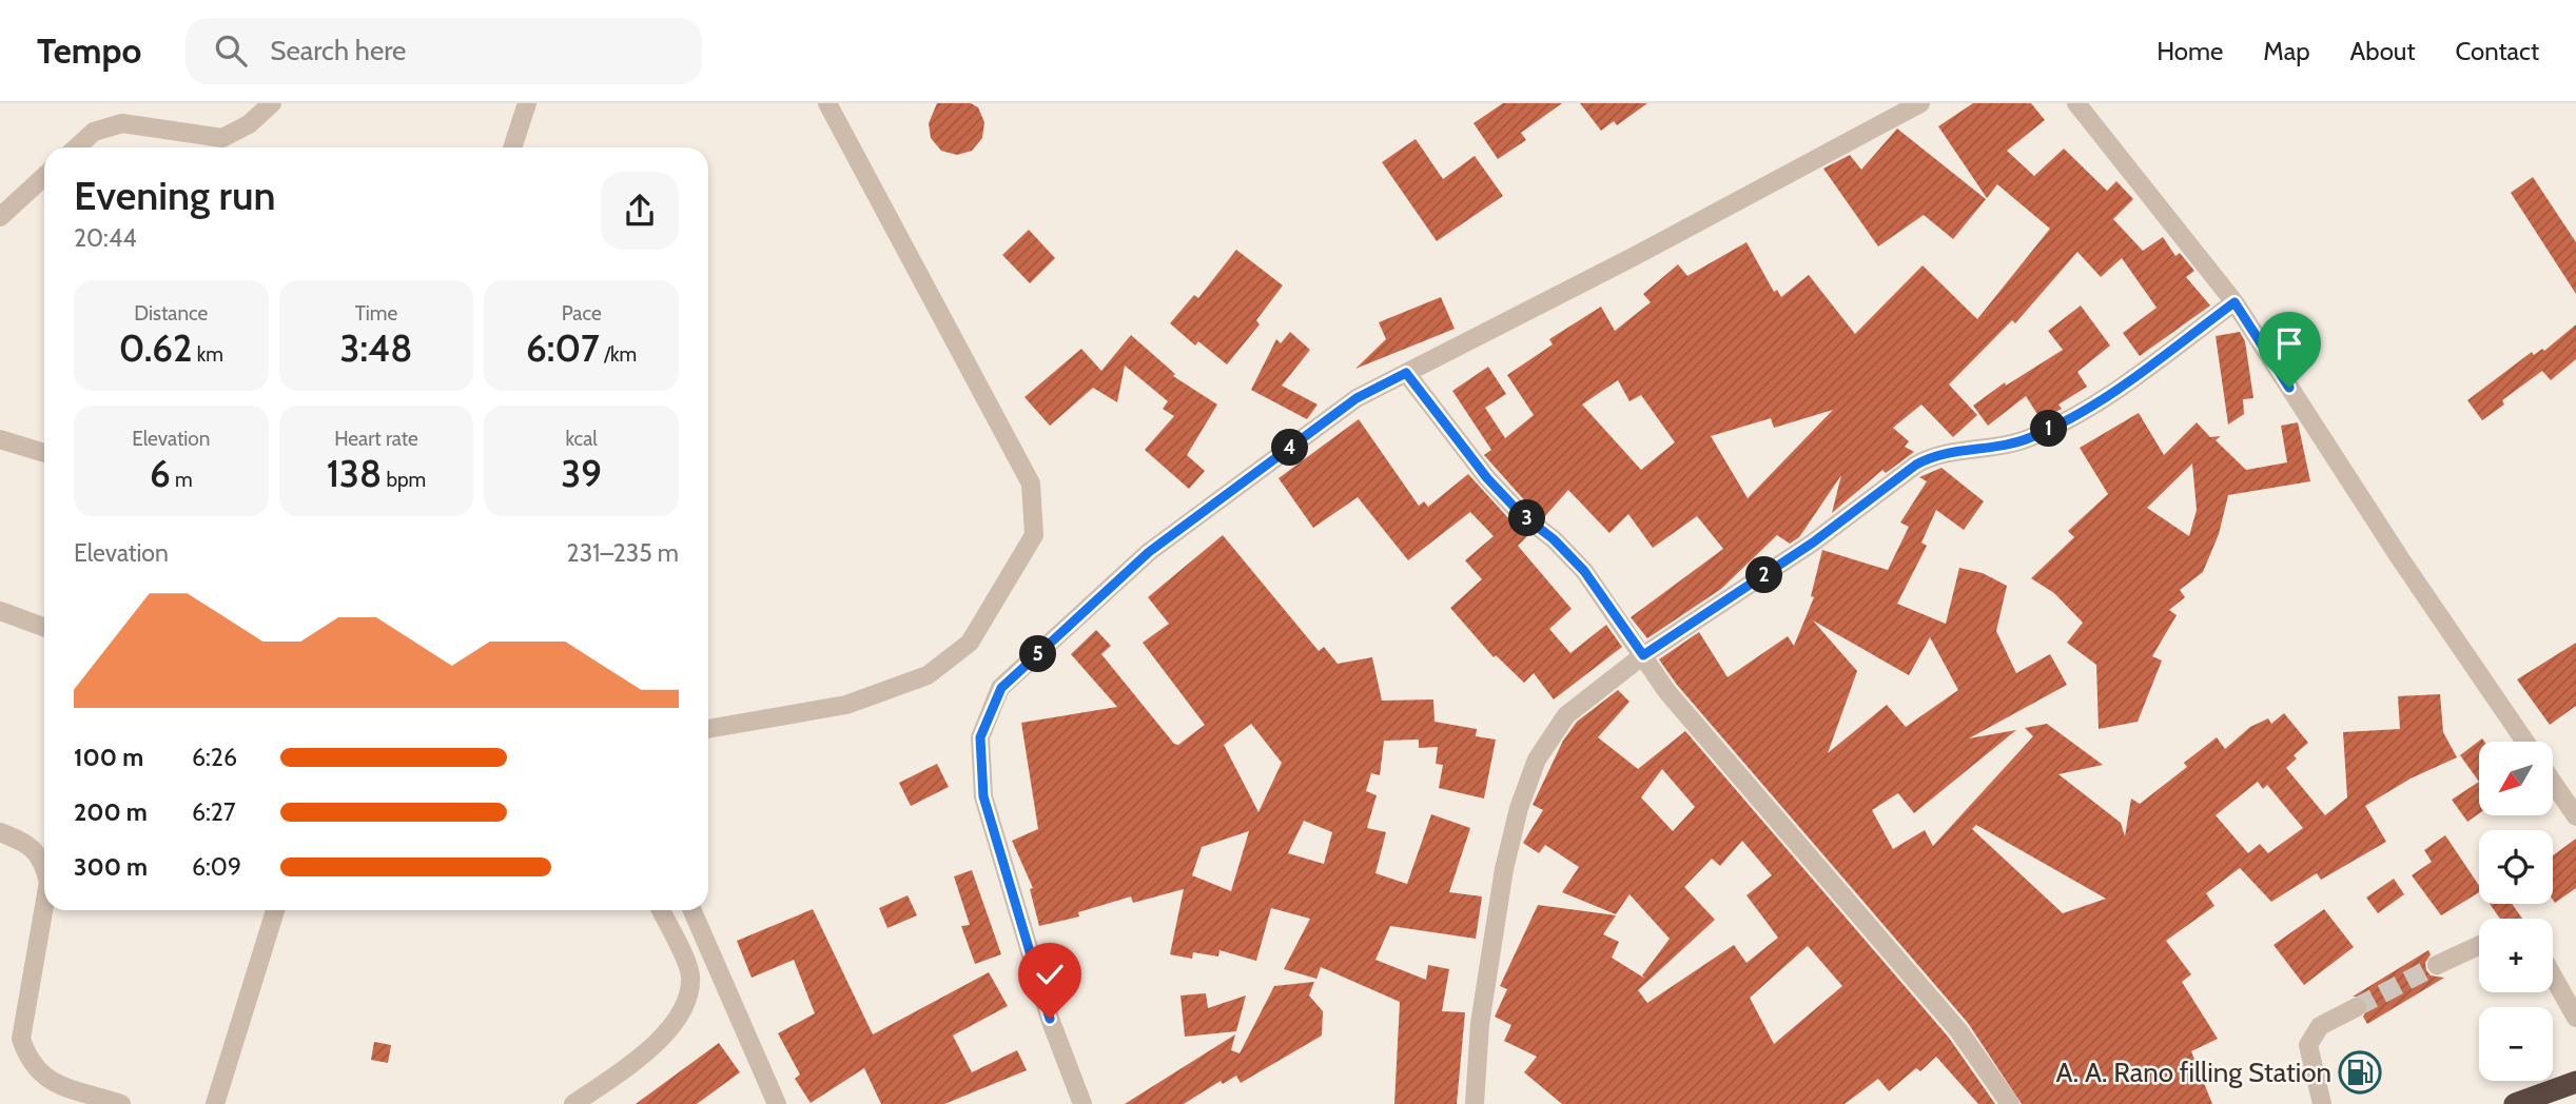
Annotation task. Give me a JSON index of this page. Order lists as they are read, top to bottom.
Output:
{
  "places": {
    "fuel station": ["A. A. Rano filling Station"]
  },
  "north": "bottom left",
  "page": {
    "header": "Tempo",
    "search": "Search here",
    "nav": [
      "Home",
      "Map",
      "About",
      "Contact"
    ],
    "heading": ["Evening run", "20:44"],
    "stats": [
      ["Distance", "0.62 km"],
      ["Time", "3:48"],
      ["Pace", "6:07 /km"],
      ["Elevation", "6 m"],
      ["Heart rate", "138 bpm"],
      ["kcal", "39"]
    ],
    "pins": [
      "1",
      "4",
      "3",
      "2",
      "5"
    ],
    "chart": ["Elevation", "231–235 m"],
    "list": [
      {
        "name": "100 m",
        "note": "6:26"
      },
      {
        "name": "200 m",
        "note": "6:27"
      },
      {
        "name": "300 m",
        "note": "6:09"
      }
    ],
    "map_buttons": ["+", "−"]
  }
}
